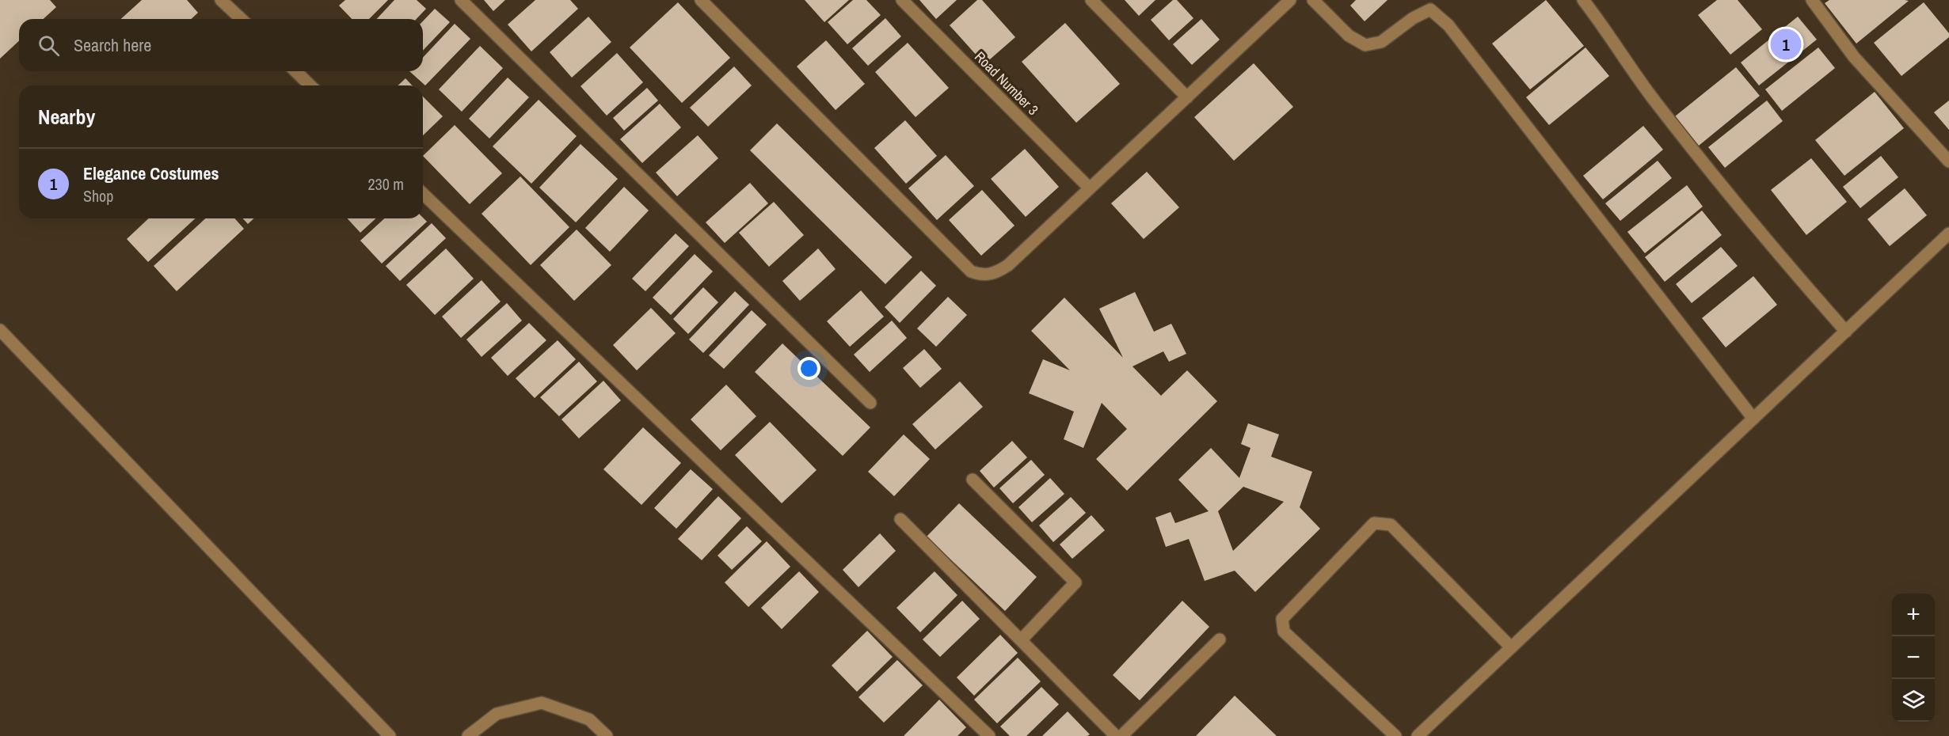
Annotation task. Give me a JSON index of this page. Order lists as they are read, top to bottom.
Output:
{
  "streets": {
    "street": ["Road Number 3"]
  },
  "page": {
    "search": "Search here",
    "pins": "1",
    "heading": "Nearby",
    "list": [
      {
        "mark": "1",
        "name": "Elegance Costumes",
        "note": "Shop",
        "value": "230 m"
      }
    ],
    "map_buttons": ["+", "−"]
  }
}
